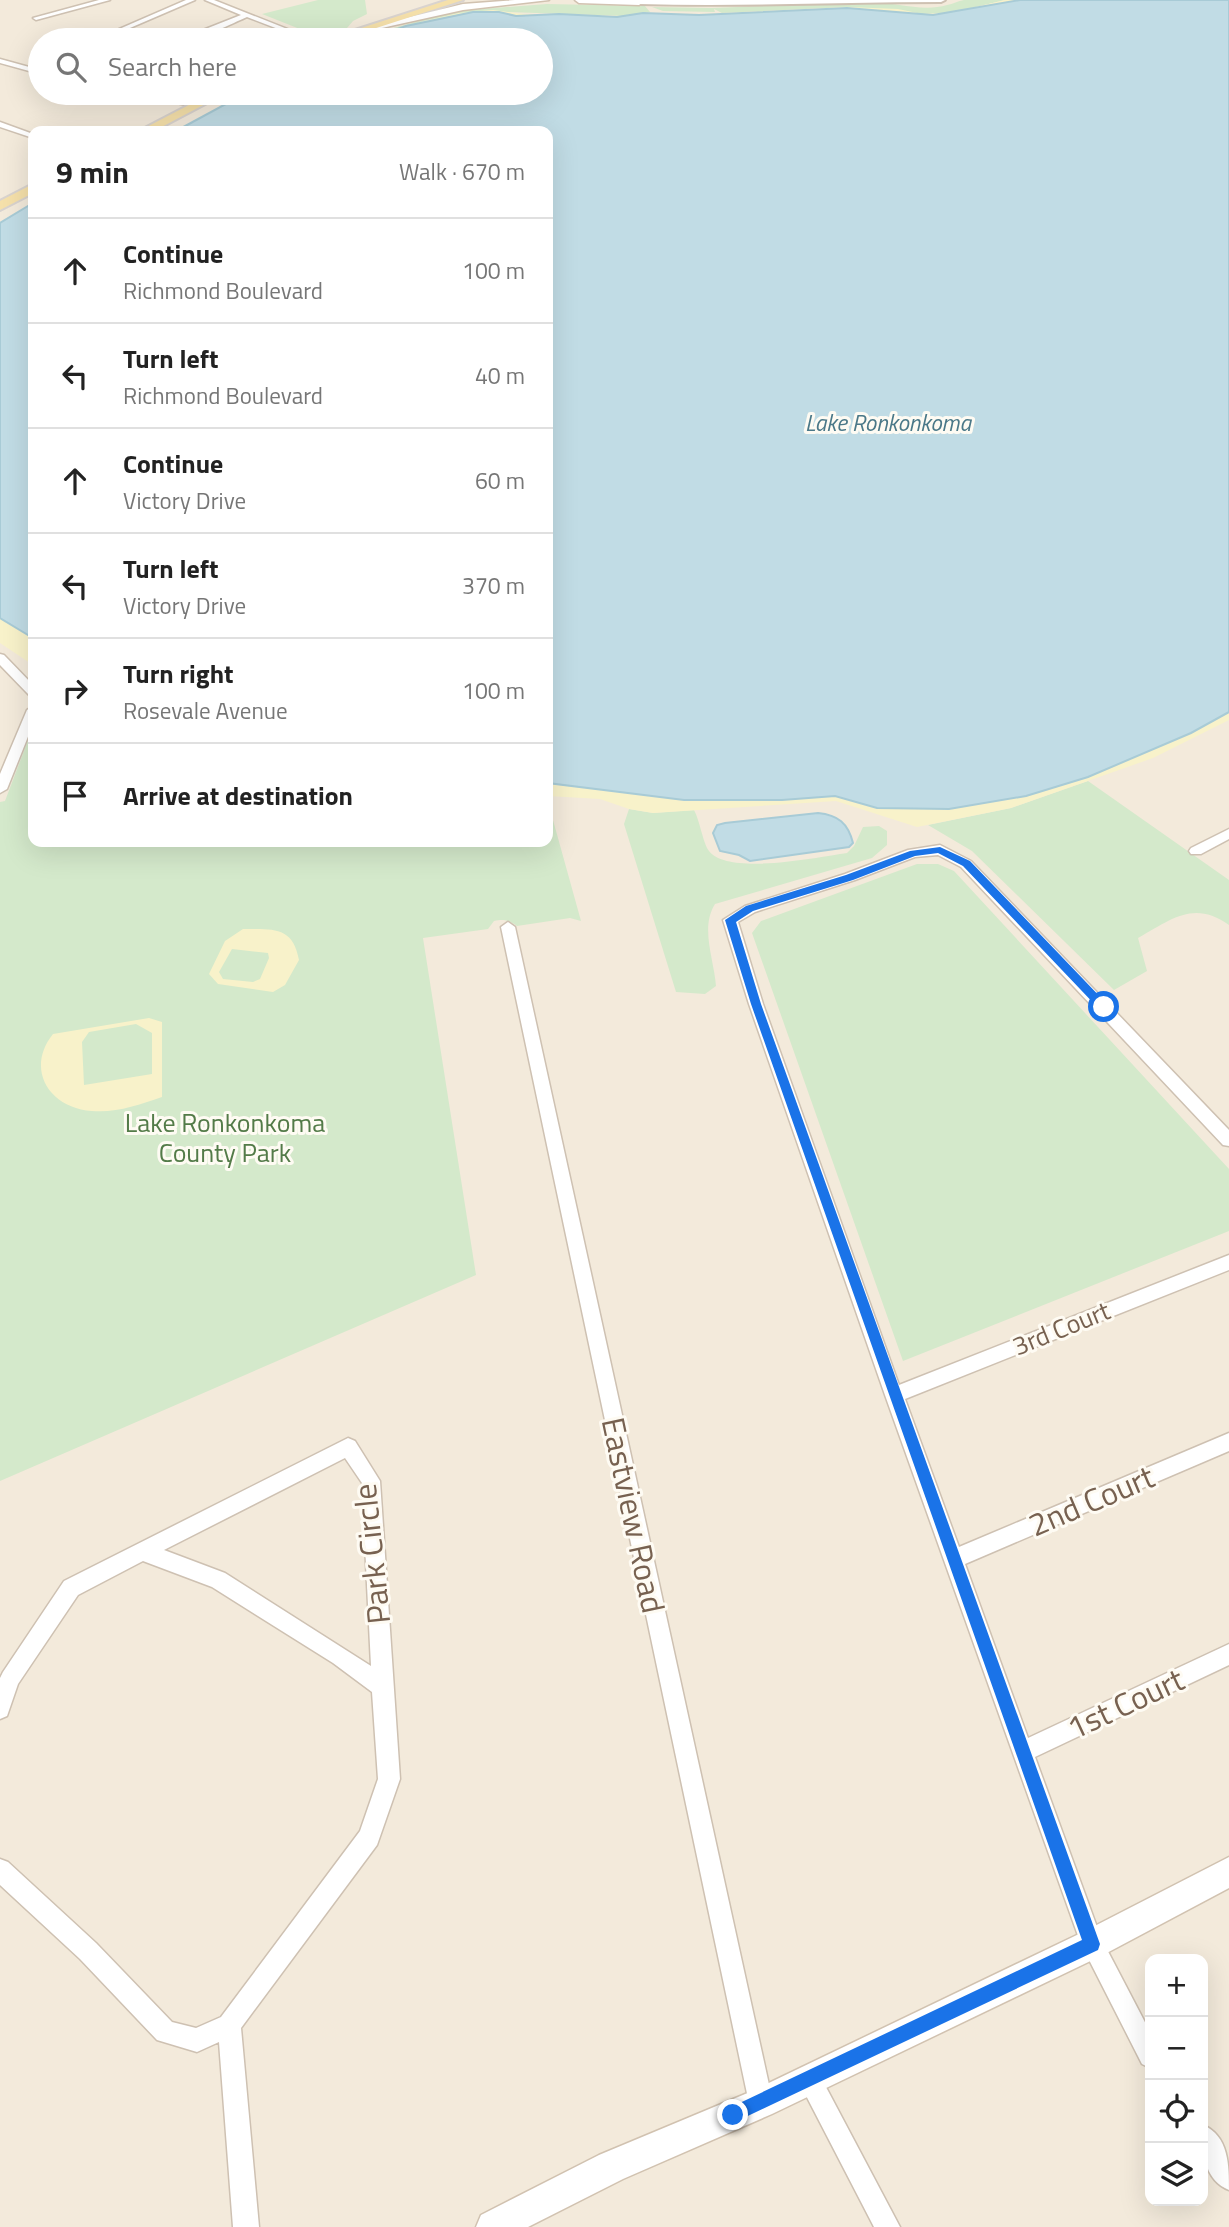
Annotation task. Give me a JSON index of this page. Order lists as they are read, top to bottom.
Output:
{
  "streets": {
    "street": [
      "3rd Court",
      "2nd Court",
      "Eastview Road",
      "Park Circle",
      "1st Court"
    ]
  },
  "water": ["Lake Ronkonkoma"],
  "parks": ["Lake Ronkonkoma County Park"],
  "page": {
    "search": "Search here",
    "heading": ["9 min", "Walk · 670 m"],
    "list": [
      ["Continue", "Richmond Boulevard", "100 m"],
      ["Turn left", "Richmond Boulevard", "40 m"],
      ["Continue", "Victory Drive", "60 m"],
      ["Turn left", "Victory Drive", "370 m"],
      ["Turn right", "Rosevale Avenue", "100 m"],
      "Arrive at destination"
    ],
    "map_buttons": ["+", "−"]
  }
}
